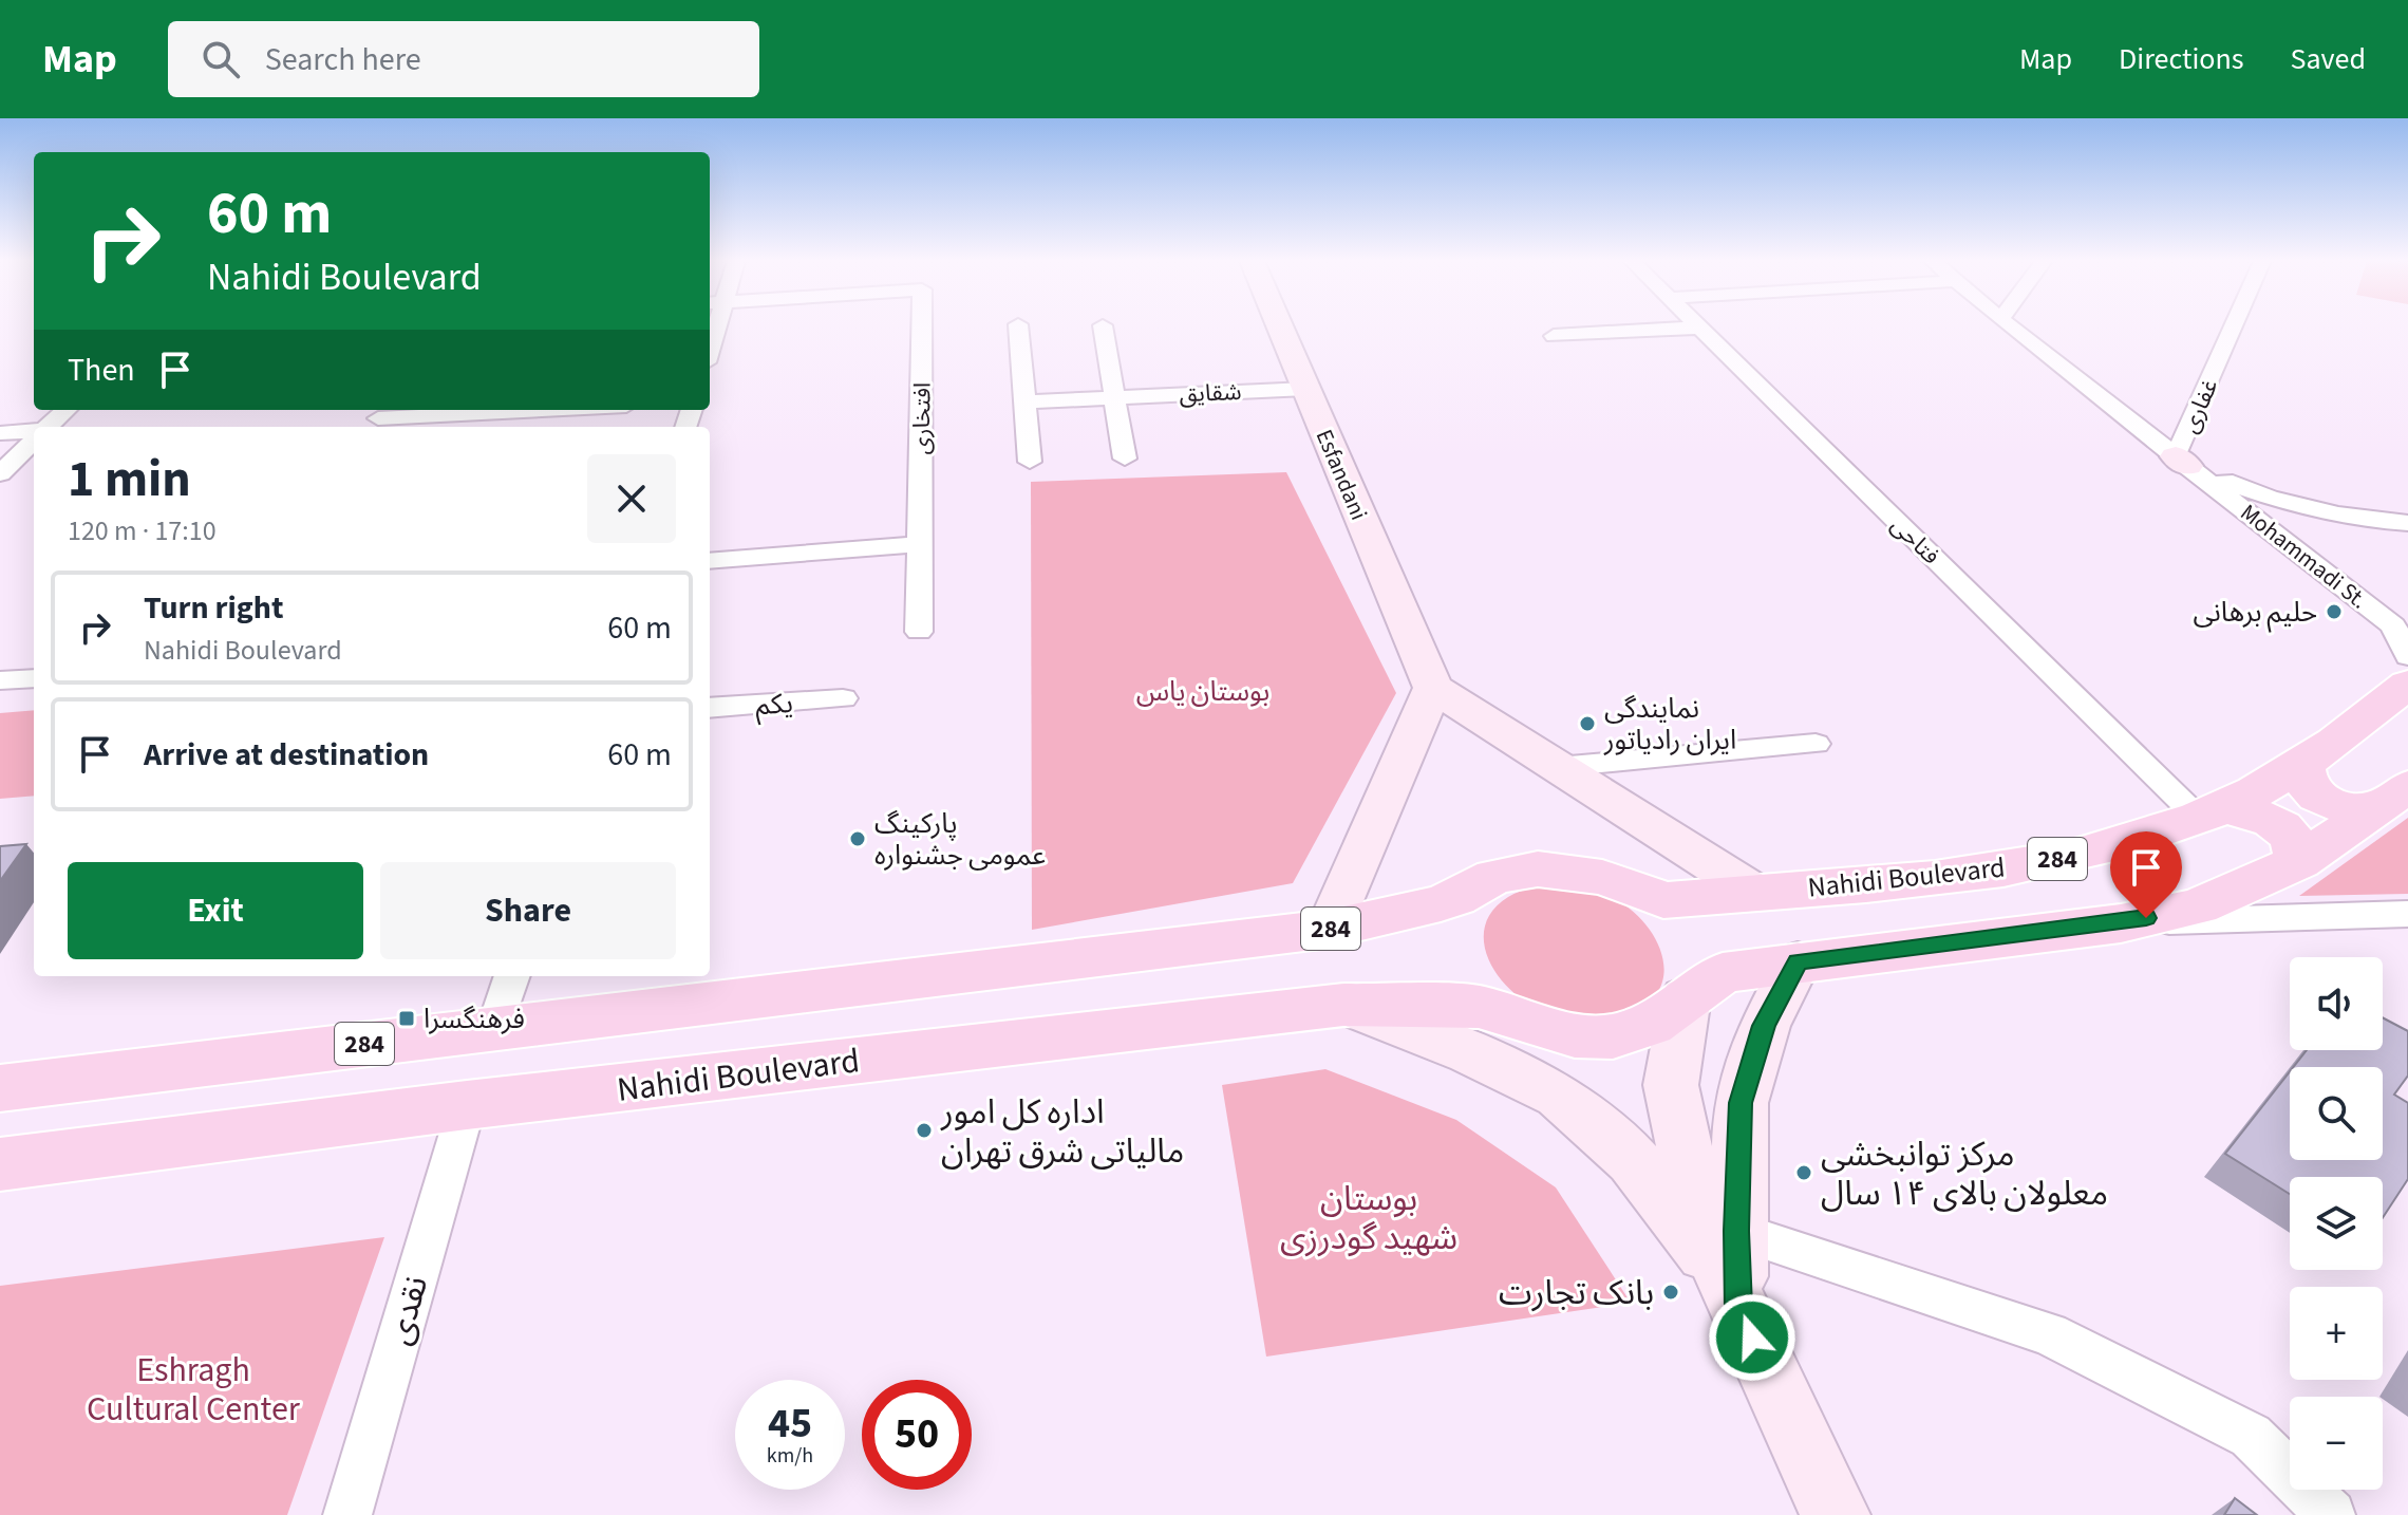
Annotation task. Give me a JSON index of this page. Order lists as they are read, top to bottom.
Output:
{
  "streets": {
    "main road": ["Esfandani", "284", "Nahidi Boulevard"],
    "street": [
      "شقایق",
      "غفاری",
      "افتخاری",
      "فتاحی",
      "Mohammadi St.",
      "یکم",
      "نقدی"
    ]
  },
  "crossings": [
    ["شقایق", "Esfandani"],
    ["غفاری", "Mohammadi St."],
    ["فتاحی", "Nahidi Boulevard"],
    ["284", "Nahidi Boulevard"],
    ["Nahidi Boulevard", "نقدی"]
  ],
  "parks": ["بوستان یاس", "بوستان شهید گودرزی", "Eshragh Cultural Center"],
  "places": {
    "other": [
      "حلیم برهانی",
      "نمایندگی ایران رادیاتور",
      "پارکینگ عمومی جشنواره",
      "اداره کل امور مالیاتی شرق تهران",
      "مرکز توانبخشی معلولان بالای ۱۴ سال",
      "بانک تجارت"
    ],
    "transit": ["فرهنگسرا"]
  },
  "page": {
    "header": "Map",
    "search": "Search here",
    "nav": ["Map", "Directions", "Saved"],
    "turn": ["60 m", "Nahidi Boulevard"],
    "then": "Then",
    "heading": ["1 min", "120 m · 17:10"],
    "list": [
      {
        "name": "Turn right",
        "note": "Nahidi Boulevard",
        "value": "60 m"
      },
      {
        "name": "Arrive at destination",
        "value": "60 m"
      }
    ],
    "buttons": ["Exit", "Share"],
    "map_buttons": ["+", "−"],
    "speed": "45 km/h",
    "limit": "50"
  }
}
